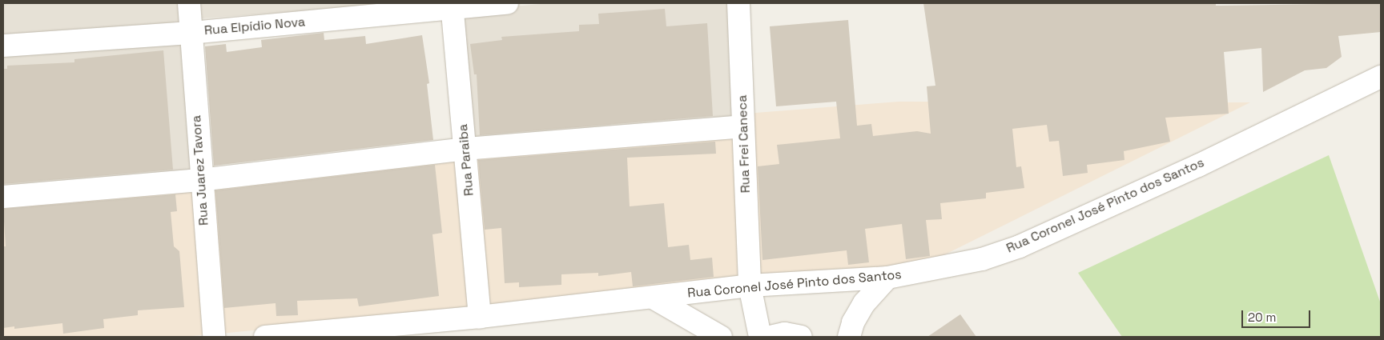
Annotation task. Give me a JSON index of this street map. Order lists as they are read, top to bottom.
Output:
{
  "streets": {
    "street": [
      "Rua Elpídio Nova",
      "Rua Frei Caneca",
      "Rua Paraiba",
      "Rua Juarez Tavora",
      "Rua Coronel José Pinto dos Santos"
    ]
  },
  "crossings": [
    ["Rua Elpídio Nova", "Rua Paraiba"],
    ["Rua Elpídio Nova", "Rua Juarez Tavora"],
    ["Rua Frei Caneca", "Rua Coronel José Pinto dos Santos"],
    ["Rua Paraiba", "Rua Coronel José Pinto dos Santos"]
  ],
  "scale_bar": "20 m"
}
